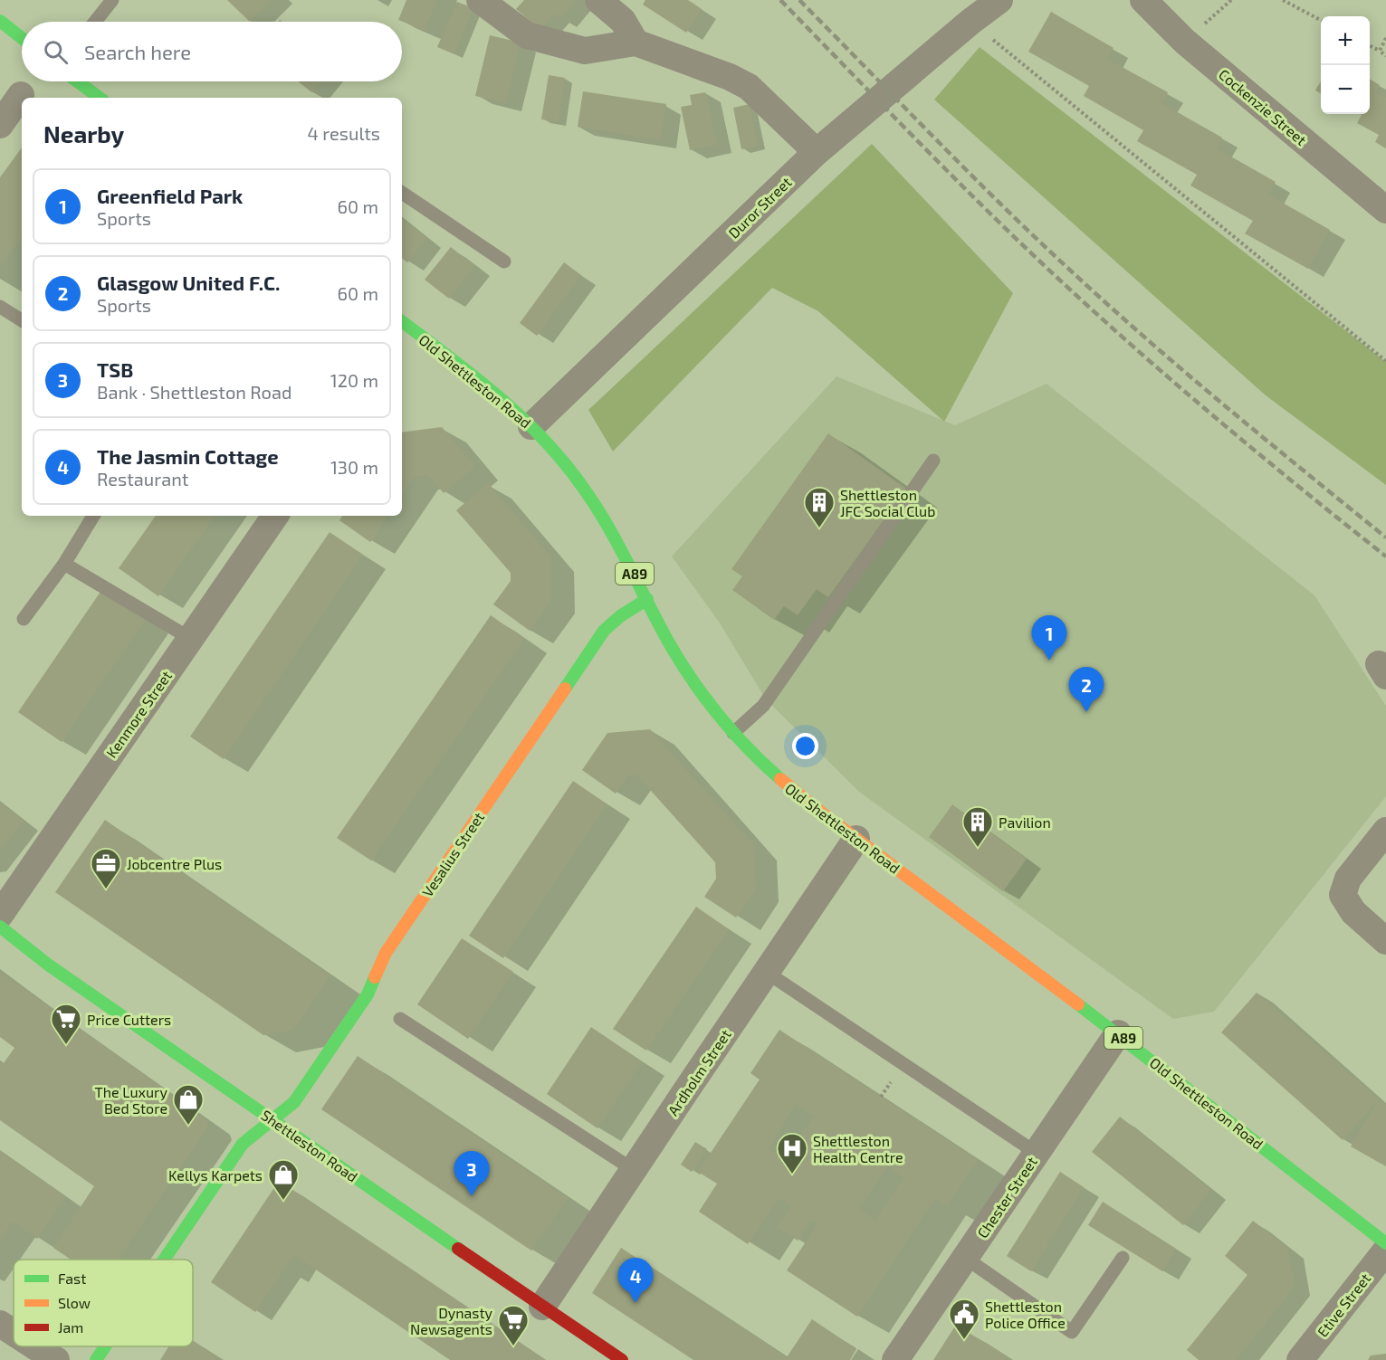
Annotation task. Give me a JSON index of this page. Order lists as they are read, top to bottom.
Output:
{
  "streets": {
    "street": [
      "Cockenzie Street",
      "Duror Street",
      "Old Shettleston Road",
      "A89",
      "Kenmore Street",
      "Vesalius Street",
      "Ardholm Street",
      "Shettleston Road",
      "Chester Street",
      "Etive Street"
    ]
  },
  "crossings": [
    ["Duror Street", "Old Shettleston Road"],
    ["Old Shettleston Road", "Vesalius Street"],
    ["Old Shettleston Road", "Ardholm Street"],
    ["Old Shettleston Road", "Chester Street"],
    ["Vesalius Street", "Shettleston Road"],
    ["Ardholm Street", "Shettleston Road"]
  ],
  "places": {
    "building": ["Shettleston JFC Social Club", "Pavilion"],
    "office": ["Jobcentre Plus"],
    "supermarket": ["Price Cutters", "Dynasty Newsagents"],
    "shop": ["The Luxury Bed Store", "Kellys Karpets"],
    "hospital": ["Shettleston Health Centre"],
    "public building": ["Shettleston Police Office"]
  },
  "legend": ["Fast", "Slow", "Jam"],
  "page": {
    "map_buttons": ["+", "−"],
    "search": "Search here",
    "heading": ["Nearby", "4 results"],
    "list": [
      {
        "mark": "1",
        "name": "Greenfield Park",
        "note": "Sports",
        "value": "60 m"
      },
      {
        "mark": "2",
        "name": "Glasgow United F.C.",
        "note": "Sports",
        "value": "60 m"
      },
      {
        "mark": "3",
        "name": "TSB",
        "note": "Bank · Shettleston Road",
        "value": "120 m"
      },
      {
        "mark": "4",
        "name": "The Jasmin Cottage",
        "note": "Restaurant",
        "value": "130 m"
      }
    ],
    "pins": [
      "1",
      "2",
      "3",
      "4"
    ]
  }
}
